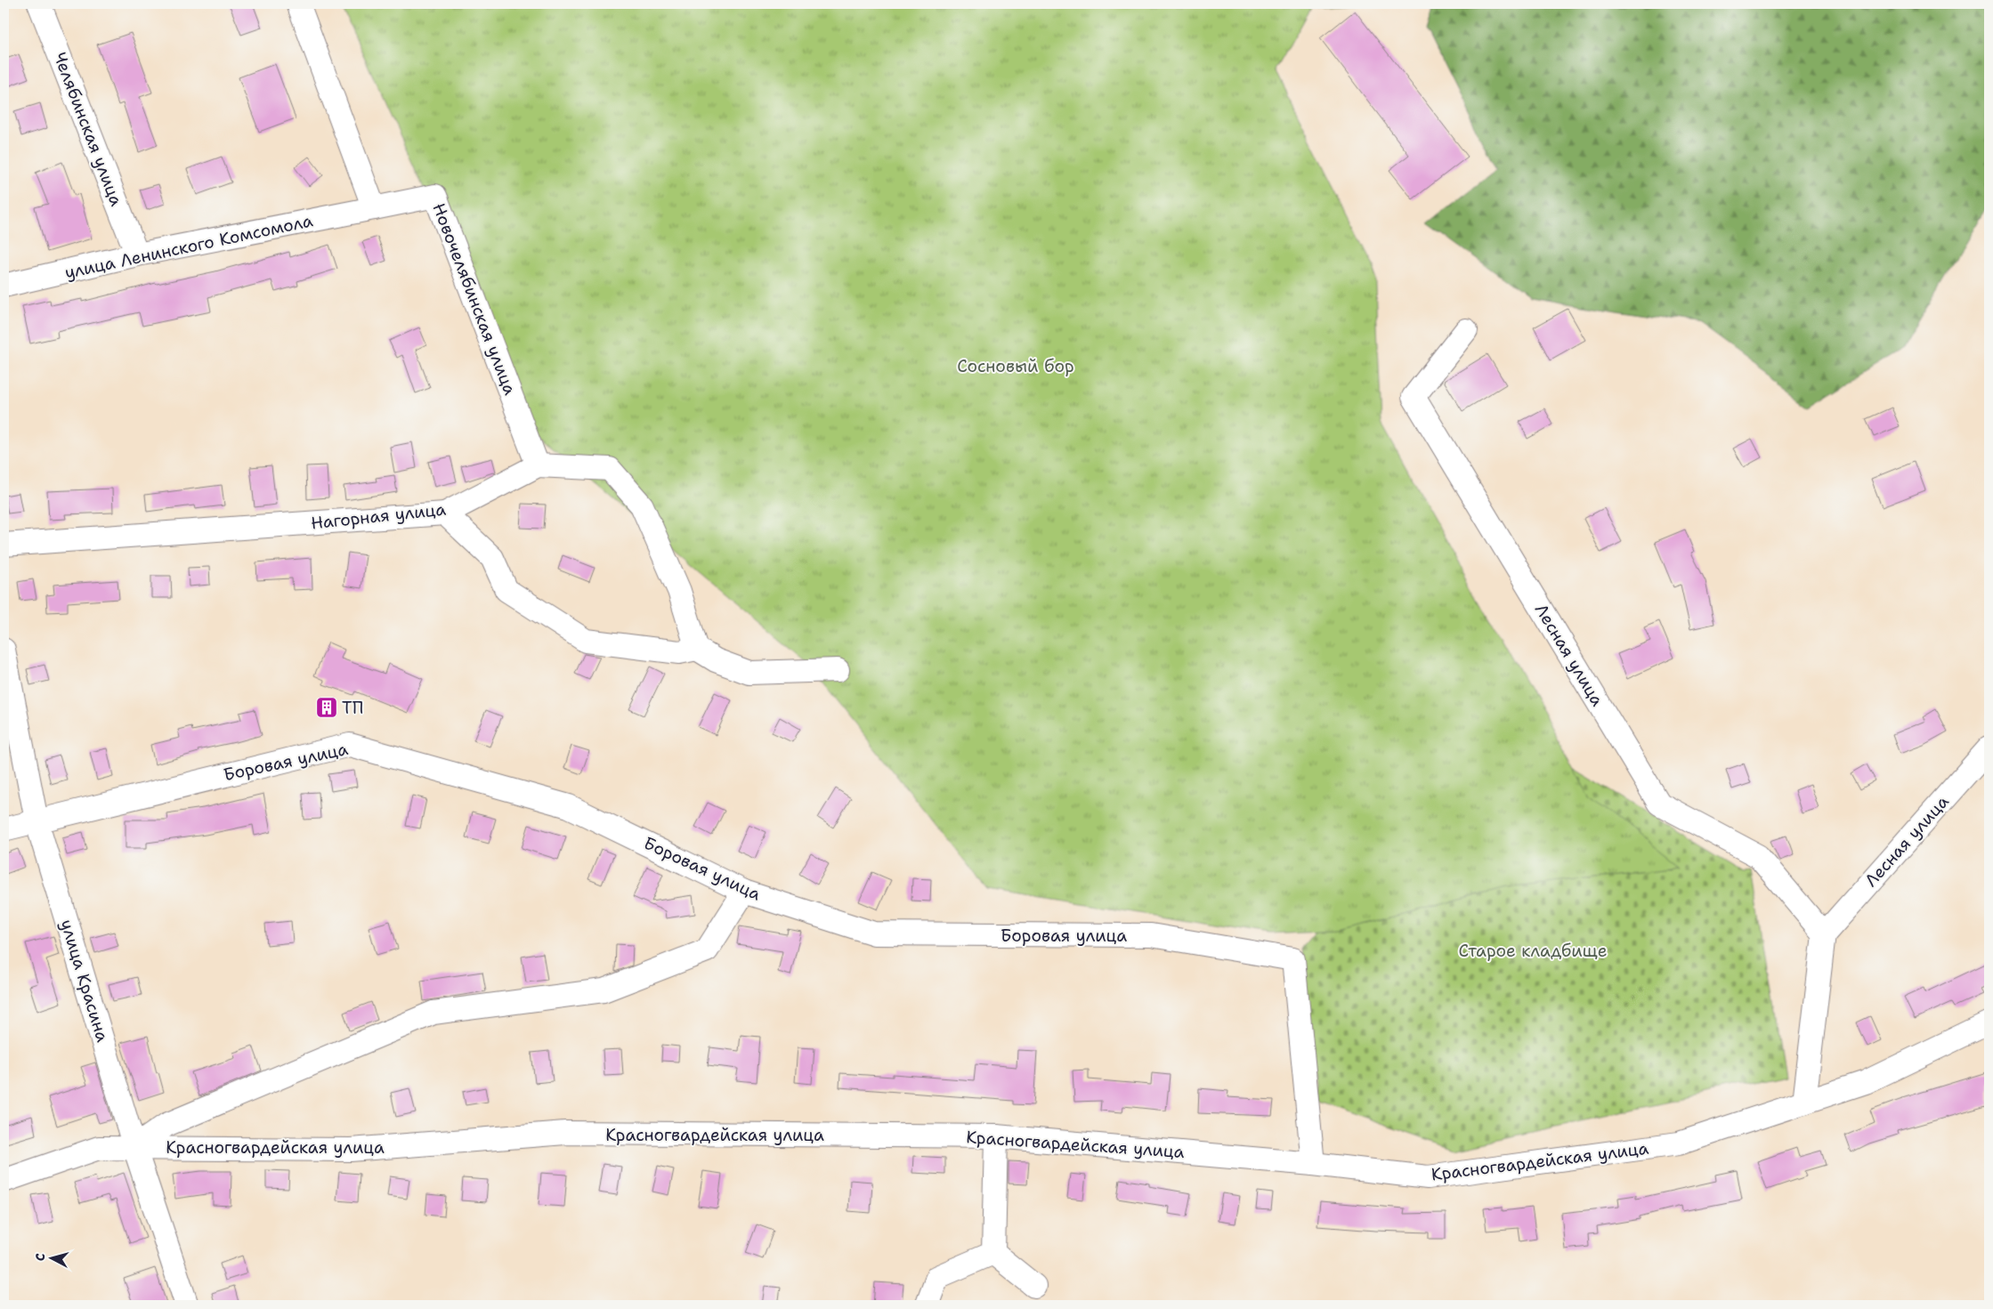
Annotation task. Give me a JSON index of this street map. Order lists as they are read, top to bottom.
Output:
{
  "streets": {
    "street": [
      "Челябинская улица",
      "улица Ленинского Комсомола",
      "Новочелябинская улица",
      "Нагорная улица",
      "Лесная улица",
      "Боровая улица",
      "улица Красина",
      "Красногвардейская улица"
    ]
  },
  "crossings": [
    ["Челябинская улица", "улица Ленинского Комсомола"],
    ["улица Ленинского Комсомола", "Новочелябинская улица"],
    ["Новочелябинская улица", "Нагорная улица"],
    ["Боровая улица", "улица Красина"],
    ["Боровая улица", "Красногвардейская улица"],
    ["улица Красина", "Красногвардейская улица"]
  ],
  "parks": ["Сосновый бор", "Старое кладбище"],
  "places": {
    "building": ["ТП"]
  },
  "north": "left"
}
